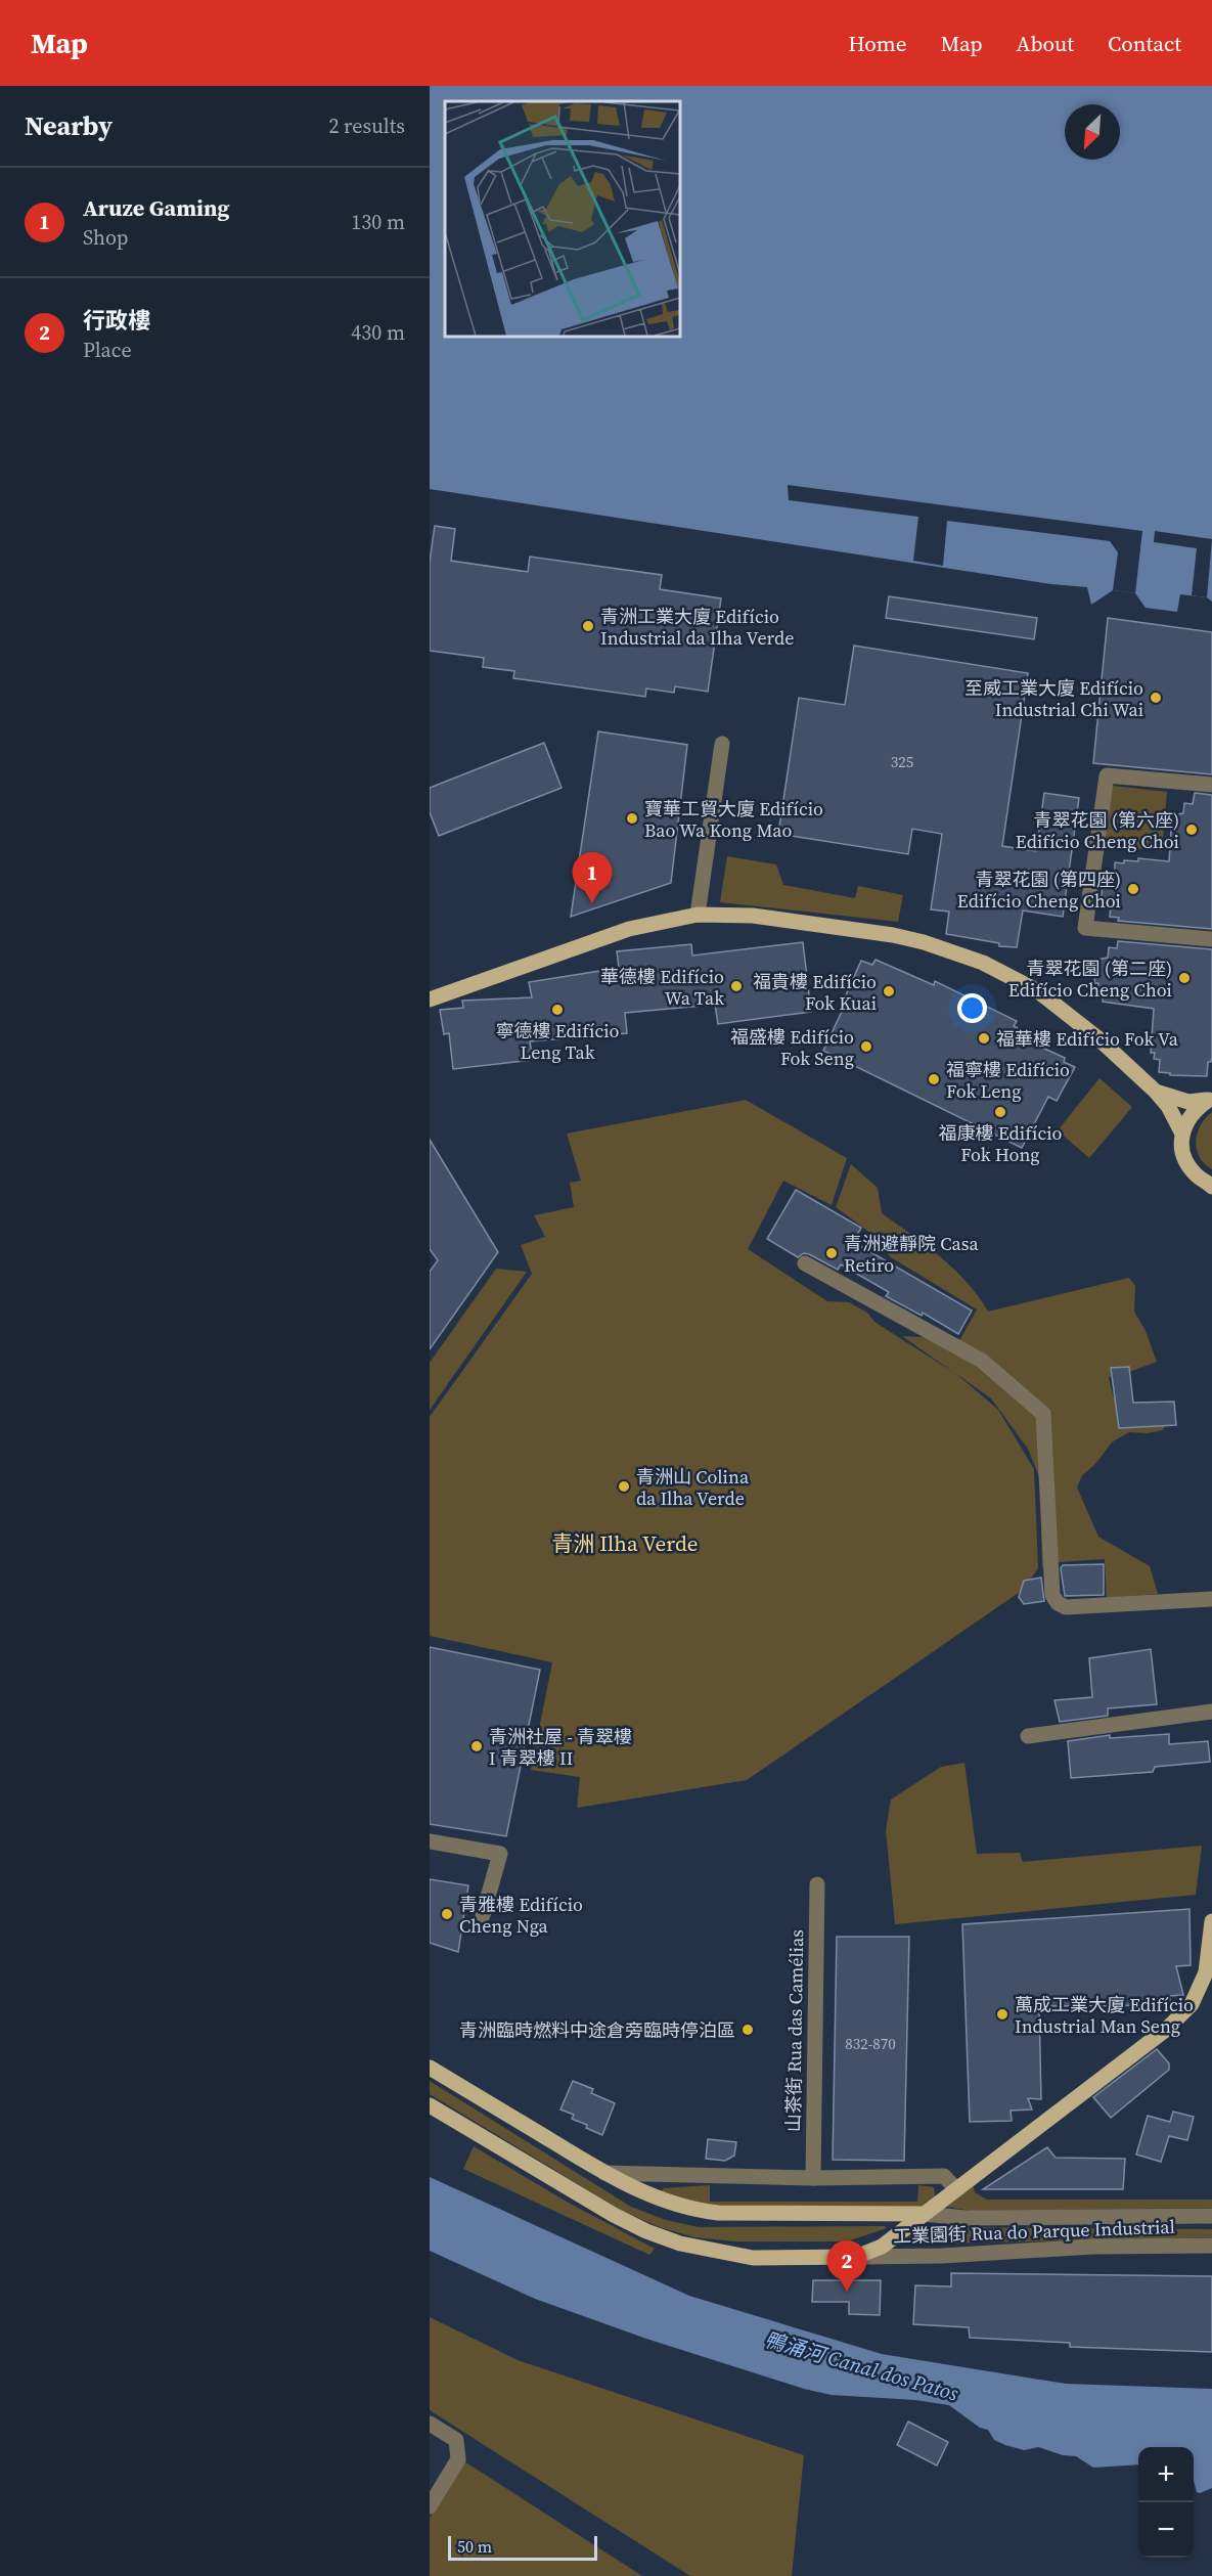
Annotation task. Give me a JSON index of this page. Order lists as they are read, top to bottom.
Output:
{
  "streets": {
    "street": ["山茶街 Rua das Camélias", "工業園街 Rua do Parque Industrial"]
  },
  "districts": ["青洲 Ilha Verde"],
  "water": ["鴨涌河 Canal dos Patos"],
  "places": [
    "青洲工業大廈 Edifício Industrial da Ilha Verde",
    "至威工業大廈 Edifício Industrial Chi Wai",
    "寶華工貿大廈 Edifício Bao Wa Kong Mao",
    "青翠花園 (第六座) Edifício Cheng Choi",
    "青翠花園 (第四座) Edifício Cheng Choi",
    "青翠花園 (第二座) Edifício Cheng Choi",
    "華德樓 Edifício Wa Tak",
    "福貴樓 Edifício Fok Kuai",
    "寧德樓 Edifício Leng Tak",
    "福華樓 Edifício Fok Va",
    "福盛樓 Edifício Fok Seng",
    "福寧樓 Edifício Fok Leng",
    "福康樓 Edifício Fok Hong",
    "青洲避靜院 Casa Retiro",
    "青洲山 Colina da Ilha Verde",
    "青洲社屋 - 青翠樓 I 青翠樓 II",
    "青雅樓 Edifício Cheng Nga",
    "萬成工業大廈 Edifício Industrial Man Seng",
    "青洲臨時燃料中途倉旁臨時停泊區"
  ],
  "house_numbers": ["325", "832-870"],
  "scale_bar": "50 m",
  "north": "bottom left",
  "page": {
    "header": "Map",
    "nav": [
      "Home",
      "Map",
      "About",
      "Contact"
    ],
    "heading": ["Nearby", "2 results"],
    "list": [
      {
        "mark": "1",
        "name": "Aruze Gaming",
        "note": "Shop",
        "value": "130 m"
      },
      {
        "mark": "2",
        "name": "行政樓",
        "note": "Place",
        "value": "430 m"
      }
    ],
    "pins": ["1", "2"],
    "map_buttons": ["+", "−"],
    "scale": "50 m"
  }
}
